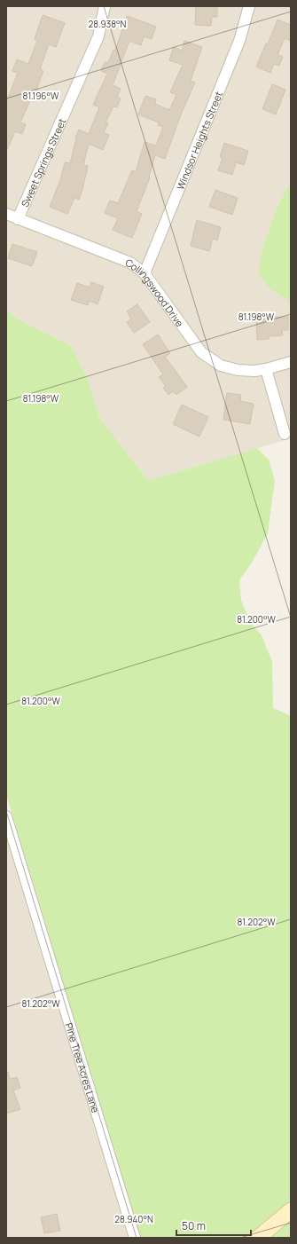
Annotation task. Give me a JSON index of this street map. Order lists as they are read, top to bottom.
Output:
{
  "streets": {
    "street": [
      "Windsor Heights Street",
      "Sweet Springs Street",
      "Collingswood Drive",
      "Pine Tree Acres Lane"
    ]
  },
  "crossings": [
    ["Windsor Heights Street", "Collingswood Drive"],
    ["Sweet Springs Street", "Collingswood Drive"]
  ],
  "scale_bar": "50 m",
  "coordinates": [
    "28.938°N",
    "81.196°W",
    "81.198°W",
    "81.200°W",
    "81.202°W",
    "28.940°N"
  ]
}
